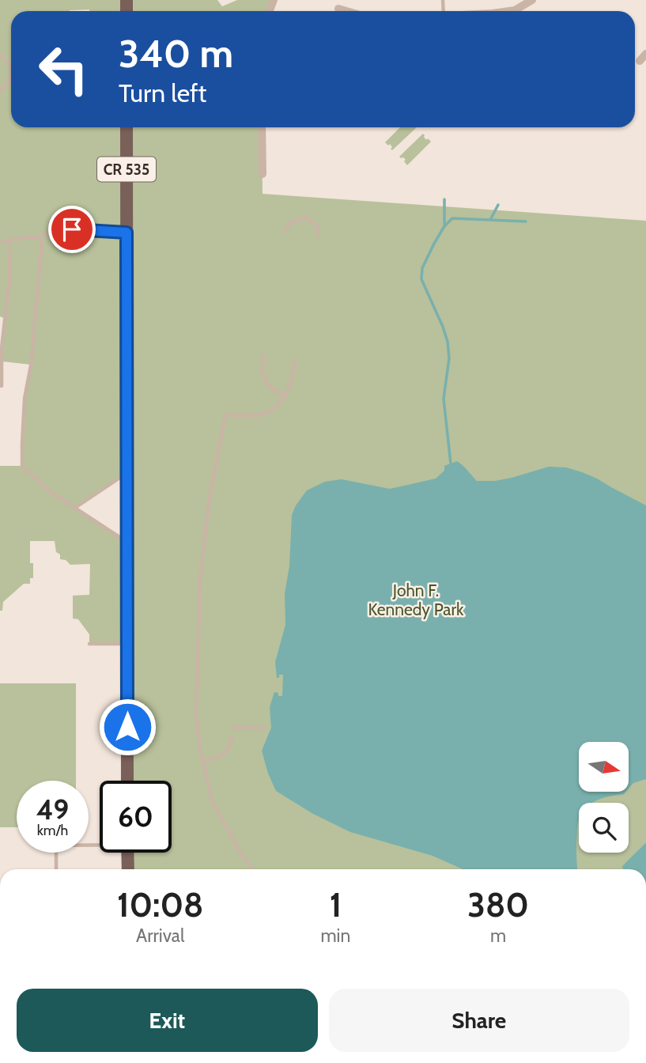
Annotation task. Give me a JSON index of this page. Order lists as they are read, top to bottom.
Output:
{
  "streets": {
    "main road": ["CR 535"]
  },
  "parks": ["John F. Kennedy Park"],
  "north": "right",
  "page": {
    "turn": ["340 m", "Turn left"],
    "speed": "49 km/h",
    "limit": "60",
    "eta": [
      "10:08",
      "Arrival",
      "1",
      "min",
      "380",
      "m"
    ],
    "buttons": ["Exit", "Share"]
  }
}
